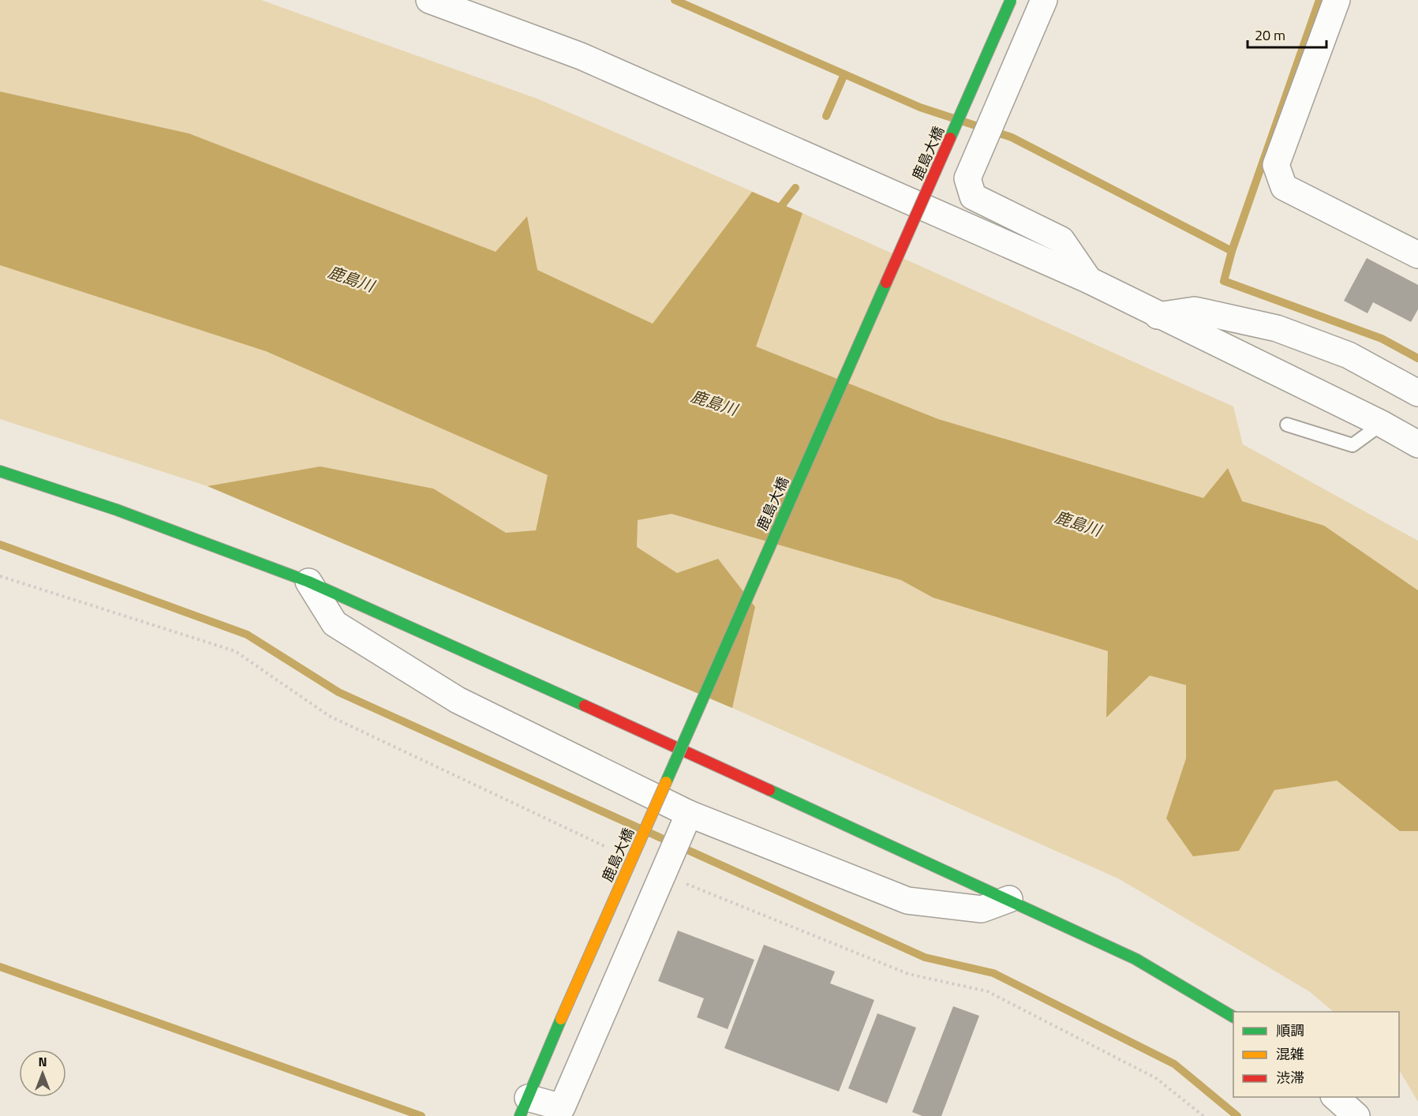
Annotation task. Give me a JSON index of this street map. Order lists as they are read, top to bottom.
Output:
{
  "streets": {
    "street": ["鹿島大橋"]
  },
  "water": ["鹿島川"],
  "legend": ["順調", "混雑", "渋滞"],
  "scale_bar": "20 m",
  "north": "top"
}
